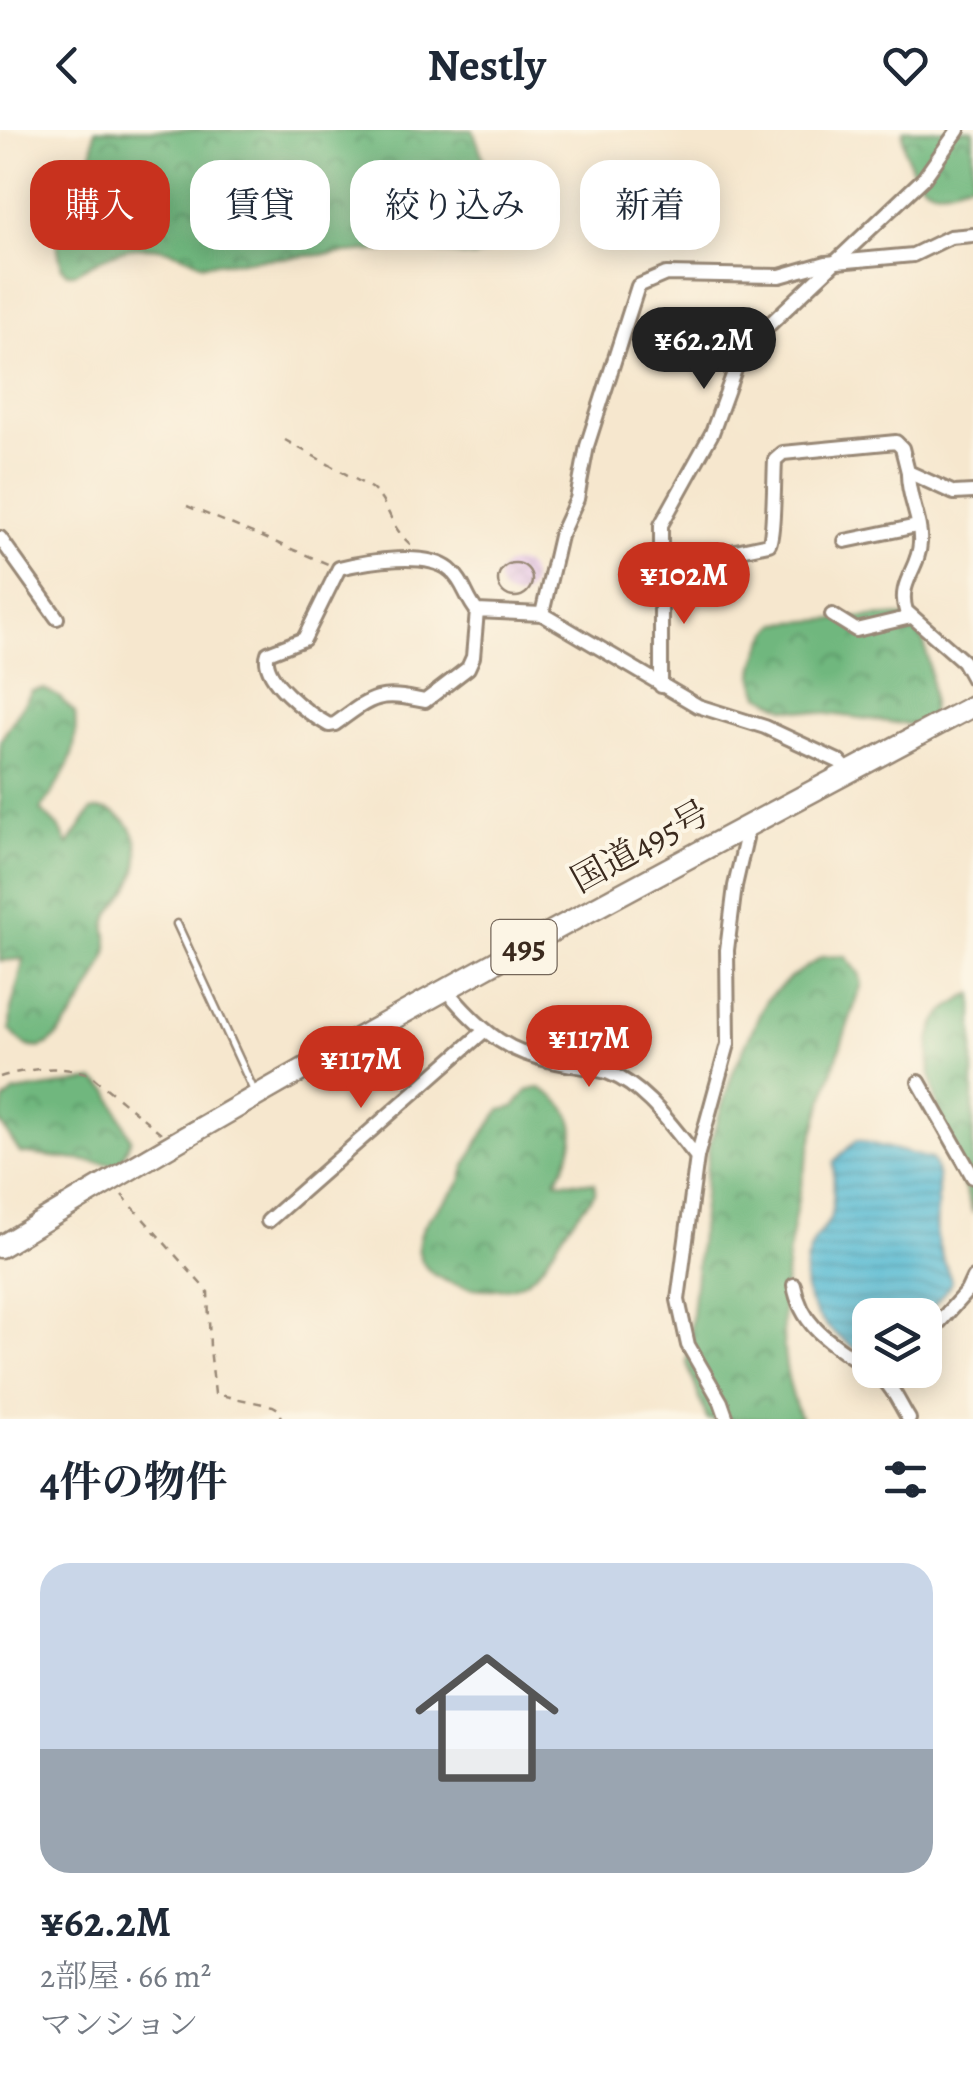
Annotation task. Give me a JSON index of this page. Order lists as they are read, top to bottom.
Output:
{
  "streets": {
    "highway": ["国道495号", "495"]
  },
  "page": {
    "header": "Nestly",
    "chip": [
      "購入",
      "賃貸",
      "絞り込み",
      "新着"
    ],
    "price": [
      "¥62.2M",
      "¥102M",
      "¥117M",
      "¥117M"
    ],
    "heading": "4件の物件",
    "list": [
      {
        "name": "¥62.2M",
        "note": "2部屋 · 66 m² · マンション"
      }
    ]
  }
}
